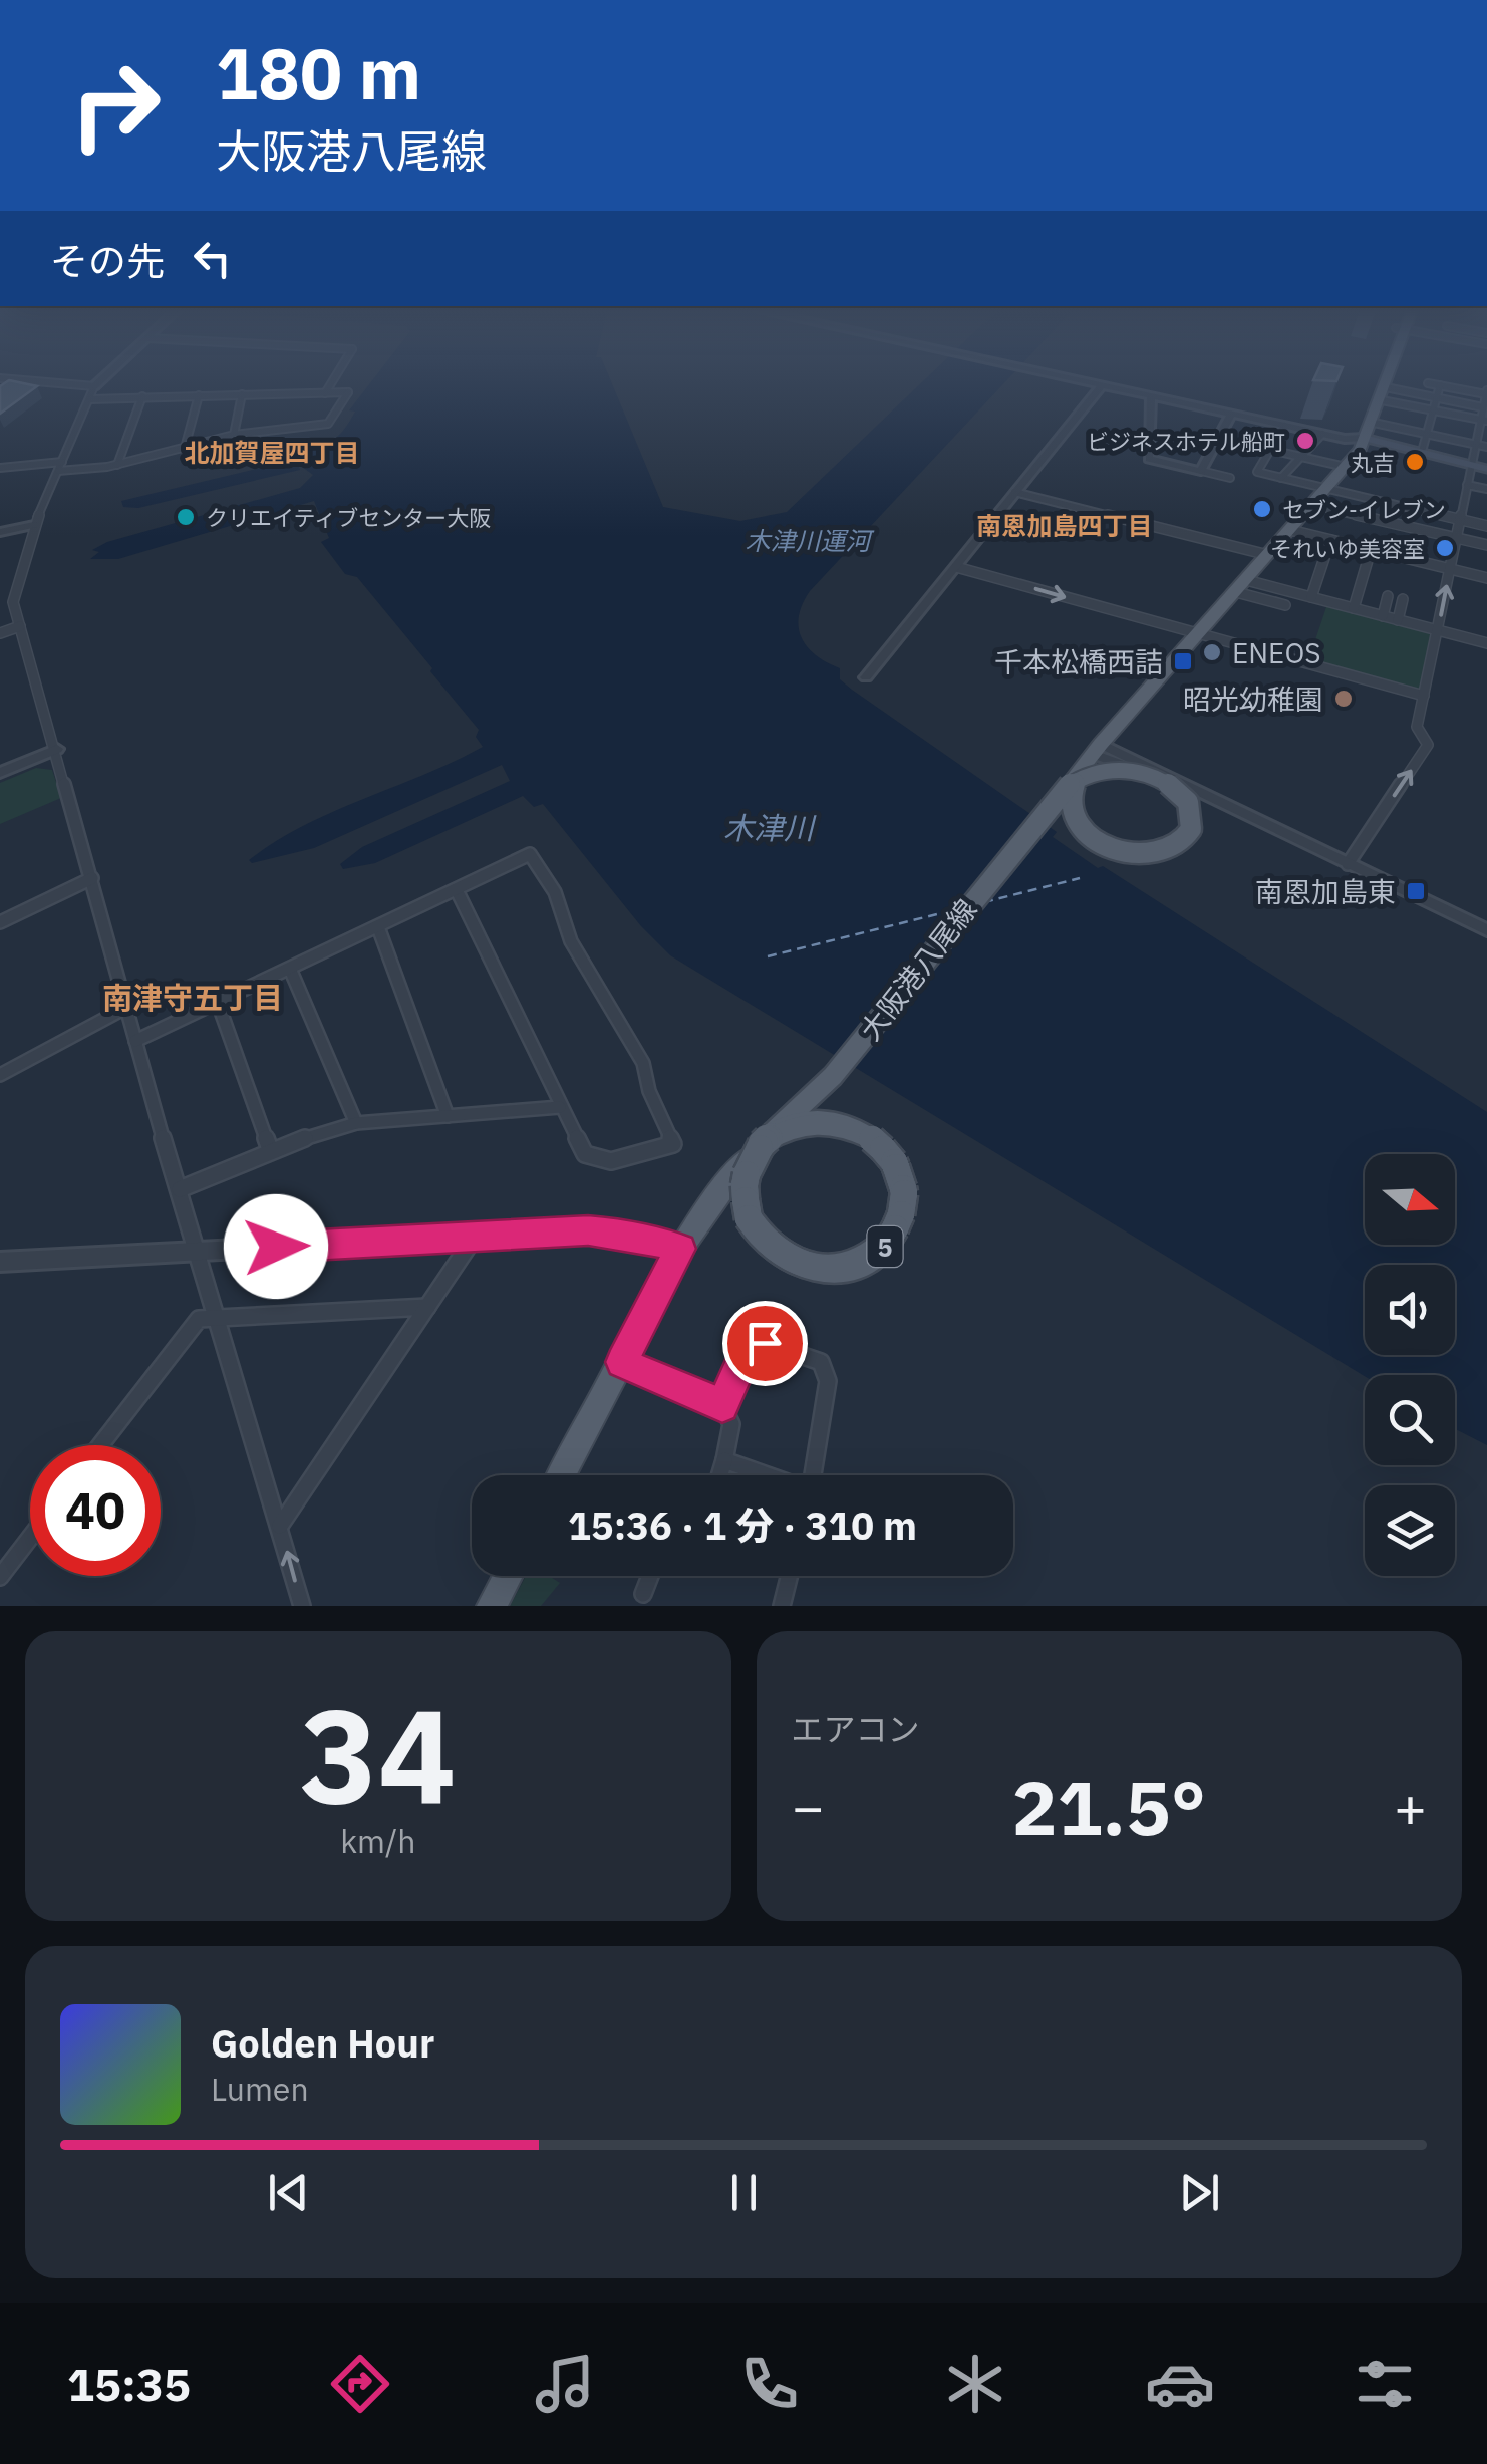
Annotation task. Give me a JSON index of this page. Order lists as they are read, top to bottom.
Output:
{
  "streets": {
    "main road": ["大阪港八尾線", "5"]
  },
  "districts": ["北加賀屋四丁目", "南恩加島四丁目", "南津守五丁目"],
  "water": ["木津川運河", "木津川"],
  "places": {
    "other": [
      "ビジネスホテル船町",
      "丸吉",
      "セブン-イレブン",
      "クリエイティブセンター大阪",
      "それいゆ美容室",
      "ENEOS",
      "昭光幼稚園"
    ],
    "transit": ["千本松橋西詰", "南恩加島東"]
  },
  "north": "right",
  "page": {
    "turn": ["180 m", "大阪港八尾線"],
    "then": "その先",
    "limit": "40",
    "trip": "15:36 · 1 分 · 310 m",
    "tile": [
      ["34", "km/h"],
      "エアコン"
    ],
    "heat": ["−", "21.5°", "+"],
    "song": ["Golden Hour", "Lumen"],
    "tabs": "15:35"
  }
}
